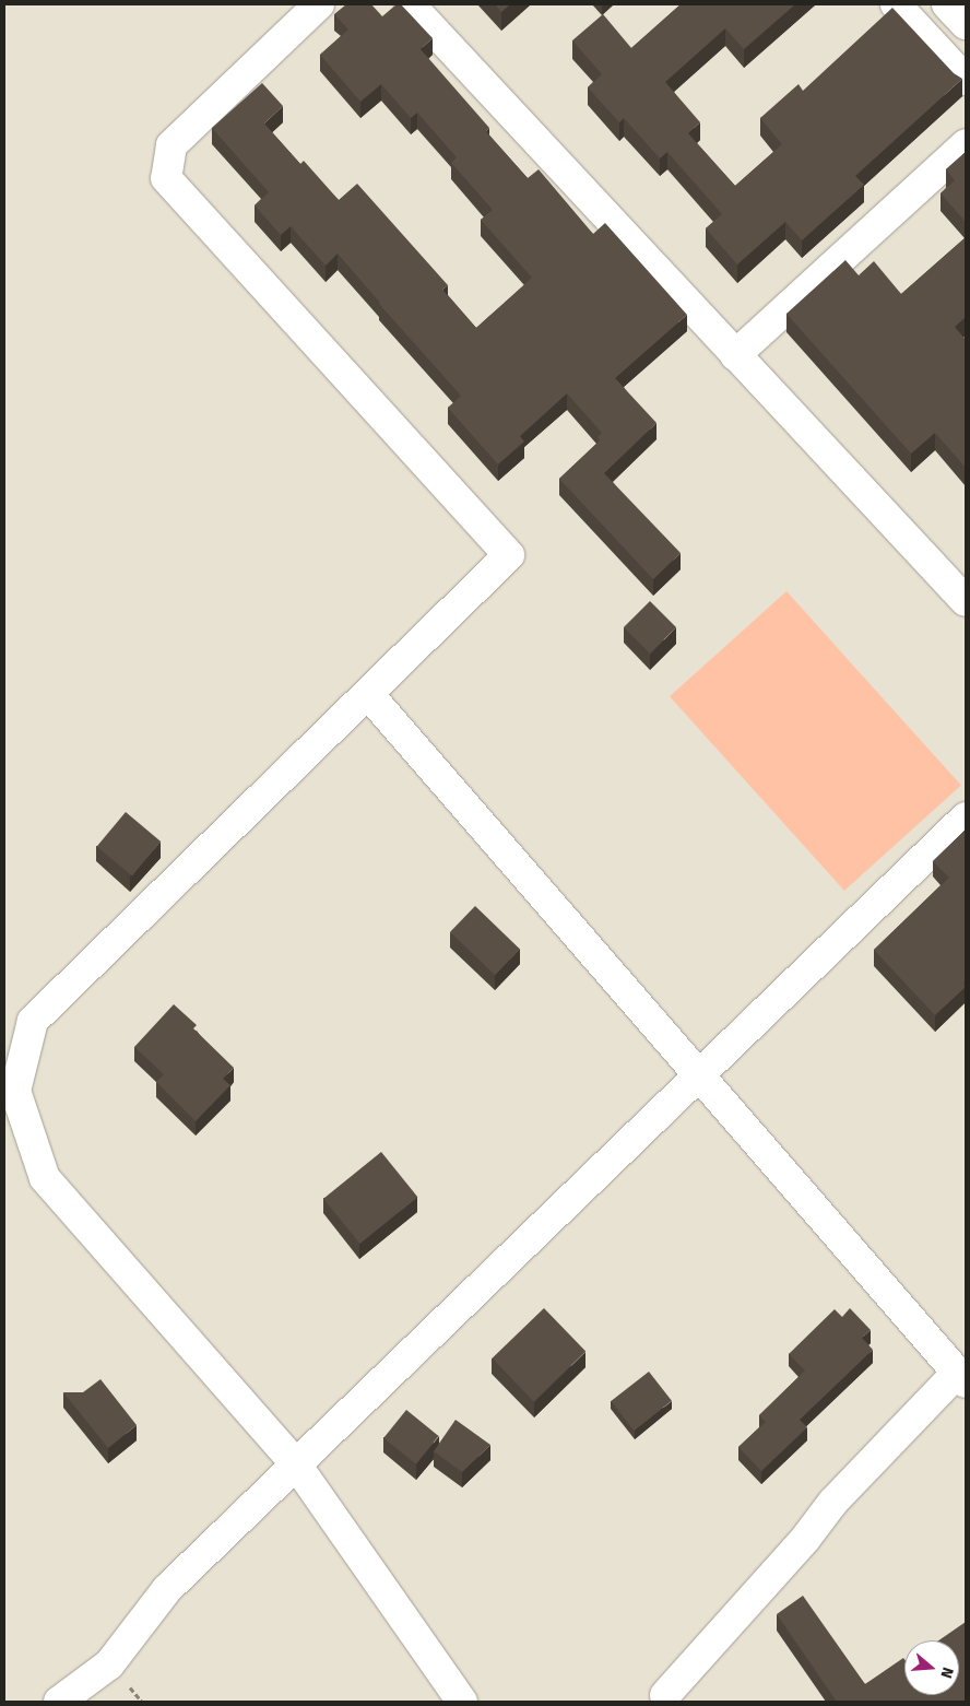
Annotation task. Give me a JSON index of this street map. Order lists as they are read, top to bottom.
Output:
{
  "north": "right"
}
